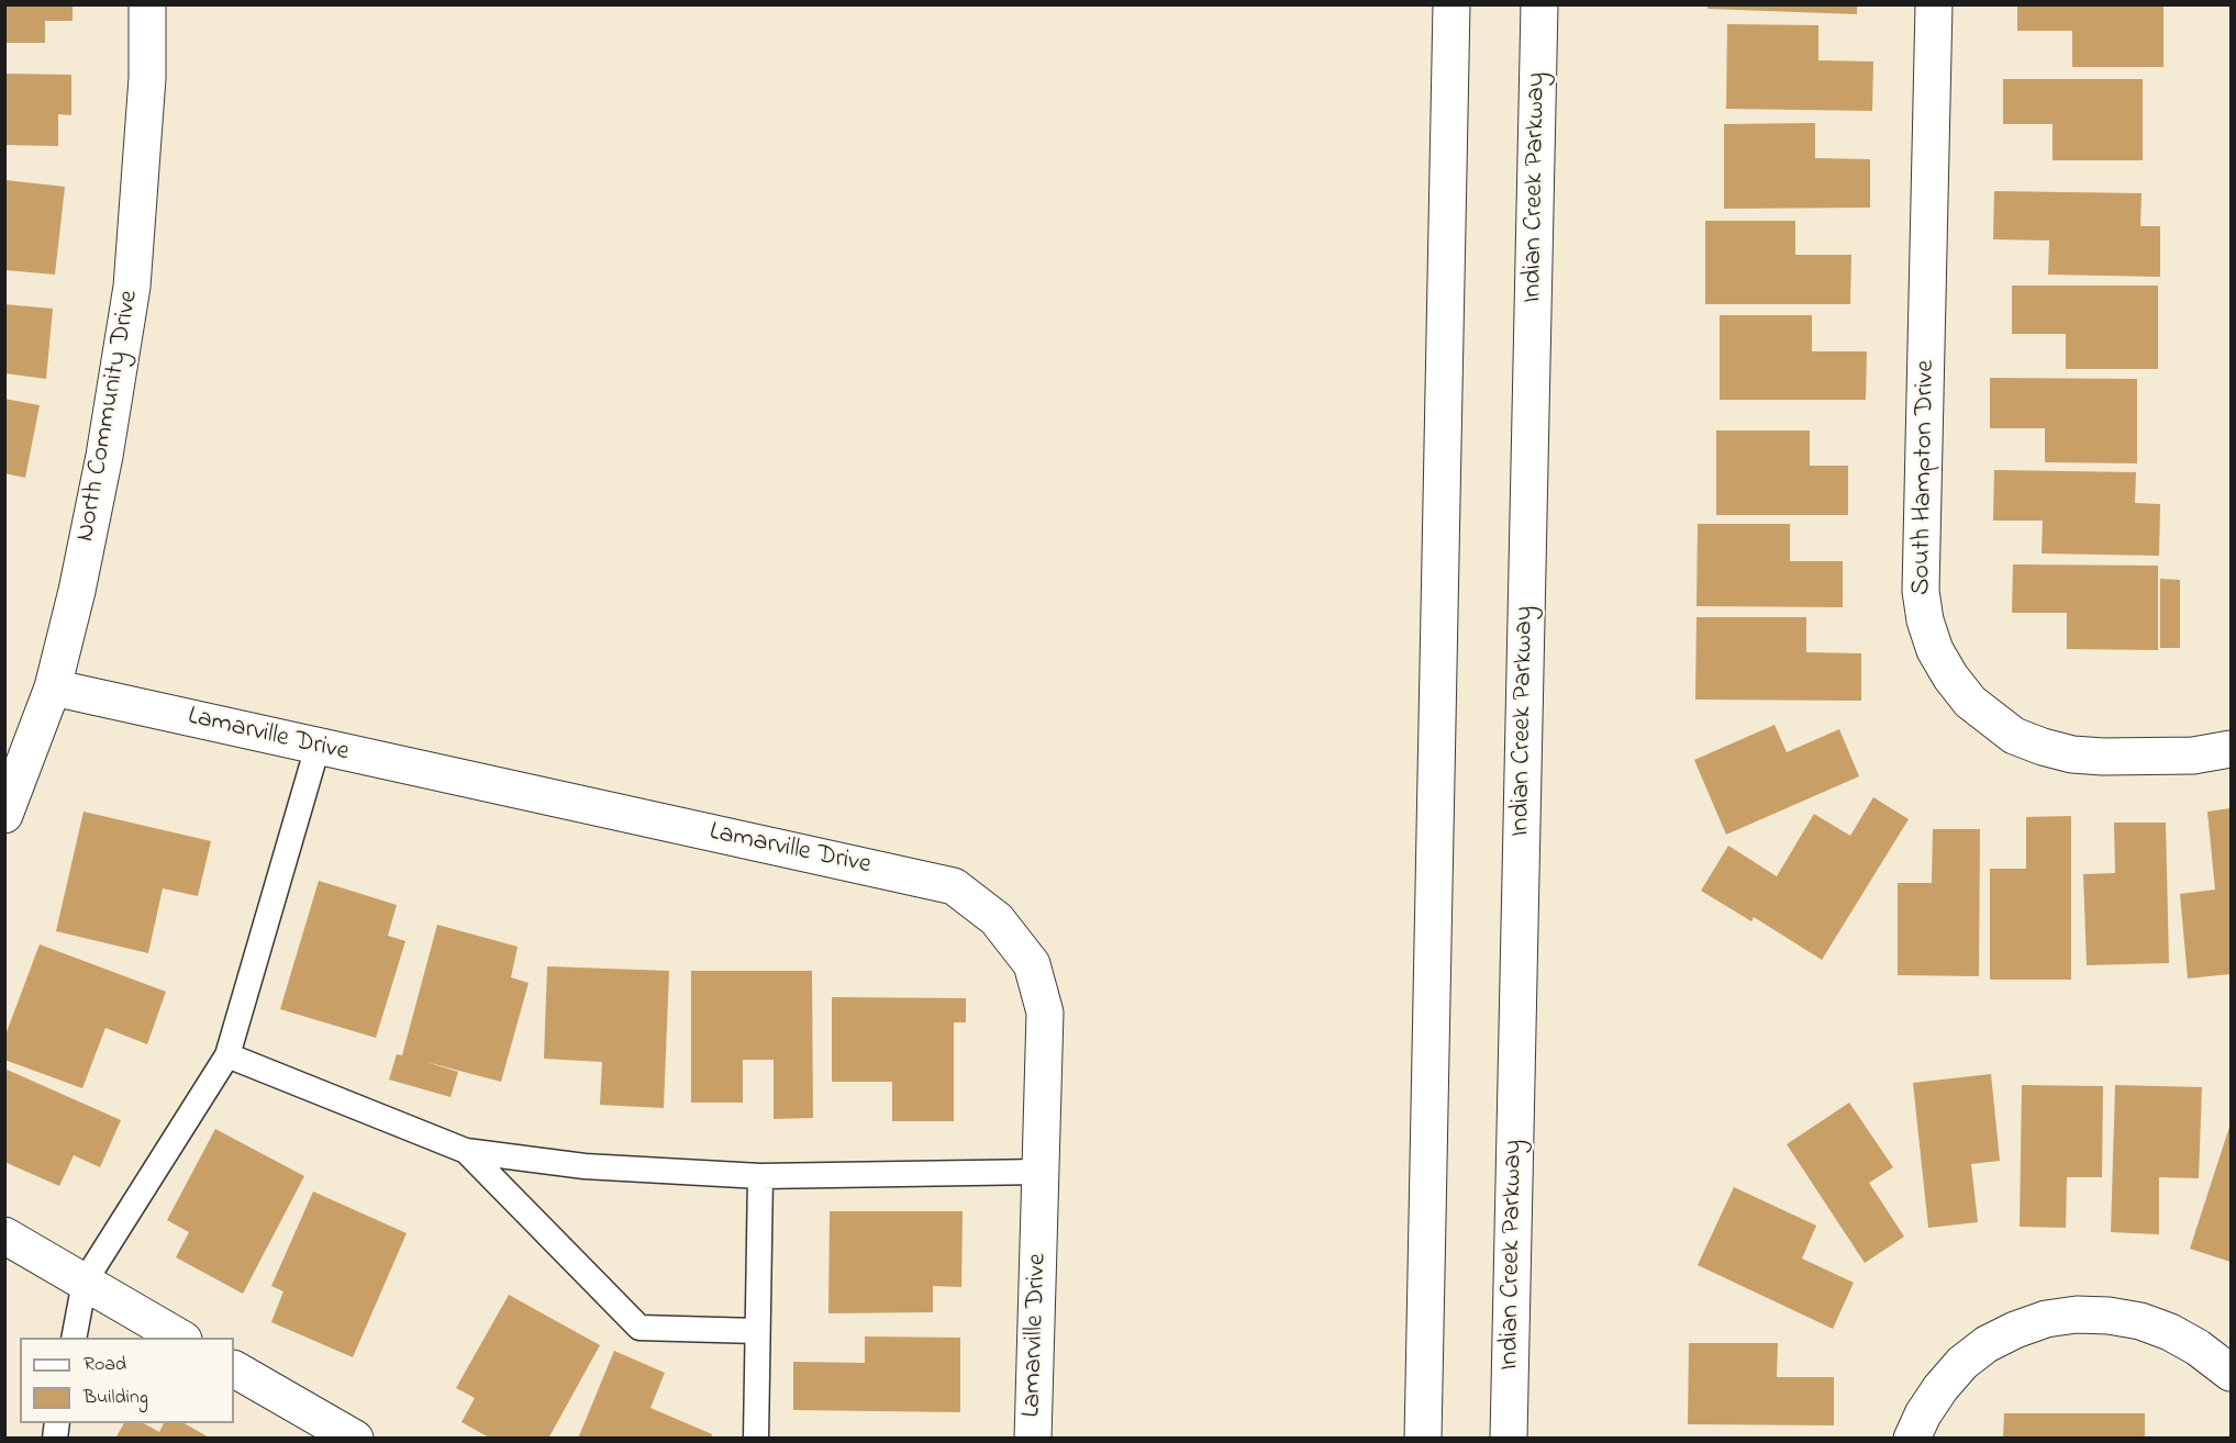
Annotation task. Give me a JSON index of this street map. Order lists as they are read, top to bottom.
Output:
{
  "streets": {
    "street": [
      "Indian Creek Parkway",
      "North Community Drive",
      "South Hampton Drive",
      "Lamarville Drive"
    ]
  },
  "crossings": [
    ["North Community Drive", "Lamarville Drive"]
  ],
  "legend": ["Road", "Building"]
}
